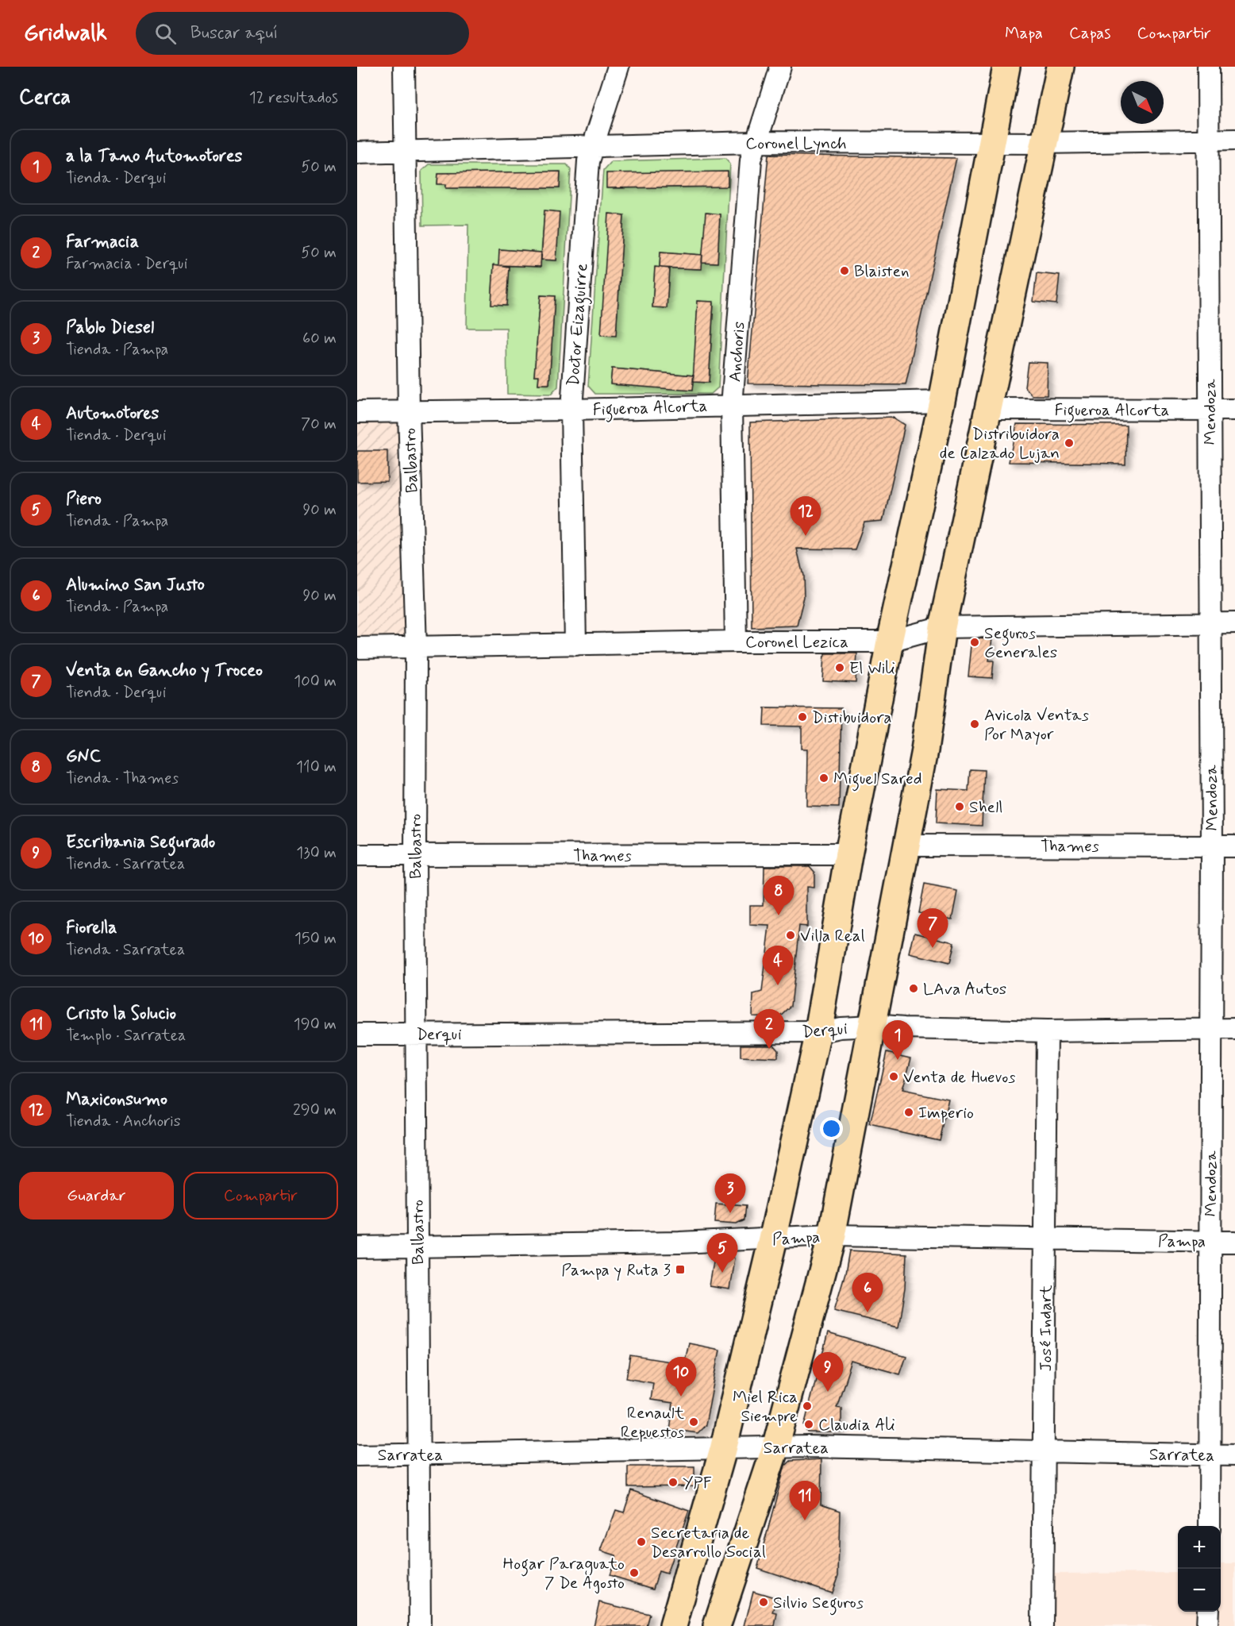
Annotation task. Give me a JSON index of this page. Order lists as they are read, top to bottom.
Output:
{
  "streets": {
    "street": [
      "Coronel Lynch",
      "Doctor Eizaguirre",
      "Anchoris",
      "Figueroa Alcorta",
      "Mendoza",
      "Balbastro",
      "Coronel Lezica",
      "Thames",
      "Derqui",
      "Pampa",
      "José Indart",
      "Sarratea"
    ]
  },
  "crossings": [
    ["Coronel Lynch", "Doctor Eizaguirre"],
    ["Coronel Lynch", "Anchoris"],
    ["Coronel Lynch", "Mendoza"],
    ["Coronel Lynch", "Balbastro"],
    ["Doctor Eizaguirre", "Figueroa Alcorta"],
    ["Doctor Eizaguirre", "Coronel Lezica"],
    ["Anchoris", "Figueroa Alcorta"],
    ["Anchoris", "Coronel Lezica"],
    ["Figueroa Alcorta", "Mendoza"],
    ["Figueroa Alcorta", "Balbastro"],
    ["Mendoza", "Coronel Lezica"],
    ["Mendoza", "Thames"],
    ["Mendoza", "Derqui"],
    ["Mendoza", "Pampa"],
    ["Mendoza", "Sarratea"],
    ["Balbastro", "Coronel Lezica"],
    ["Balbastro", "Thames"],
    ["Balbastro", "Derqui"],
    ["Balbastro", "Pampa"],
    ["Balbastro", "Sarratea"],
    ["Derqui", "José Indart"],
    ["Pampa", "José Indart"],
    ["José Indart", "Sarratea"]
  ],
  "places": {
    "other": [
      "Blaisten",
      "Distribuidora de Calzado Lujan",
      "Seguros Generales",
      "El Wili",
      "Distibuidora",
      "Avicola Ventas Por Mayor",
      "Miguel Sared",
      "Shell",
      "Villa Real",
      "LAva Autos",
      "Venta de Huevos",
      "Imperio",
      "Miel Rica Siempre",
      "Renault Repuestos",
      "Claudia Ali",
      "YPF",
      "Secretaria de Desarrollo Social",
      "Hogar Paraguato 7 De Agosto",
      "Silvio Seguros"
    ],
    "transit": ["Pampa y Ruta 3"]
  },
  "north": "bottom right",
  "page": {
    "header": "Gridwalk",
    "search": "Buscar aquí",
    "nav": ["Mapa", "Capas", "Compartir"],
    "heading": ["Cerca", "12 resultados"],
    "list": [
      {
        "mark": "1",
        "name": "a la Tano Automotores",
        "note": "Tienda · Derqui",
        "value": "50 m"
      },
      {
        "mark": "2",
        "name": "Farmacia",
        "note": "Farmacia · Derqui",
        "value": "50 m"
      },
      {
        "mark": "3",
        "name": "Pablo Diesel",
        "note": "Tienda · Pampa",
        "value": "60 m"
      },
      {
        "mark": "4",
        "name": "Automotores",
        "note": "Tienda · Derqui",
        "value": "70 m"
      },
      {
        "mark": "5",
        "name": "Piero",
        "note": "Tienda · Pampa",
        "value": "90 m"
      },
      {
        "mark": "6",
        "name": "Alumino San Justo",
        "note": "Tienda · Pampa",
        "value": "90 m"
      },
      {
        "mark": "7",
        "name": "Venta en Gancho y Troceo",
        "note": "Tienda · Derqui",
        "value": "100 m"
      },
      {
        "mark": "8",
        "name": "GNC",
        "note": "Tienda · Thames",
        "value": "110 m"
      },
      {
        "mark": "9",
        "name": "Escribania Segurado",
        "note": "Tienda · Sarratea",
        "value": "130 m"
      },
      {
        "mark": "10",
        "name": "Fiorella",
        "note": "Tienda · Sarratea",
        "value": "150 m"
      },
      {
        "mark": "11",
        "name": "Cristo la Solucio",
        "note": "Templo · Sarratea",
        "value": "190 m"
      },
      {
        "mark": "12",
        "name": "Maxiconsumo",
        "note": "Tienda · Anchoris",
        "value": "290 m"
      }
    ],
    "pins": [
      "12",
      "8",
      "7",
      "4",
      "2",
      "1",
      "3",
      "5",
      "6",
      "9",
      "10",
      "11"
    ],
    "buttons": ["Guardar", "Compartir"],
    "map_buttons": ["+", "−"]
  }
}
